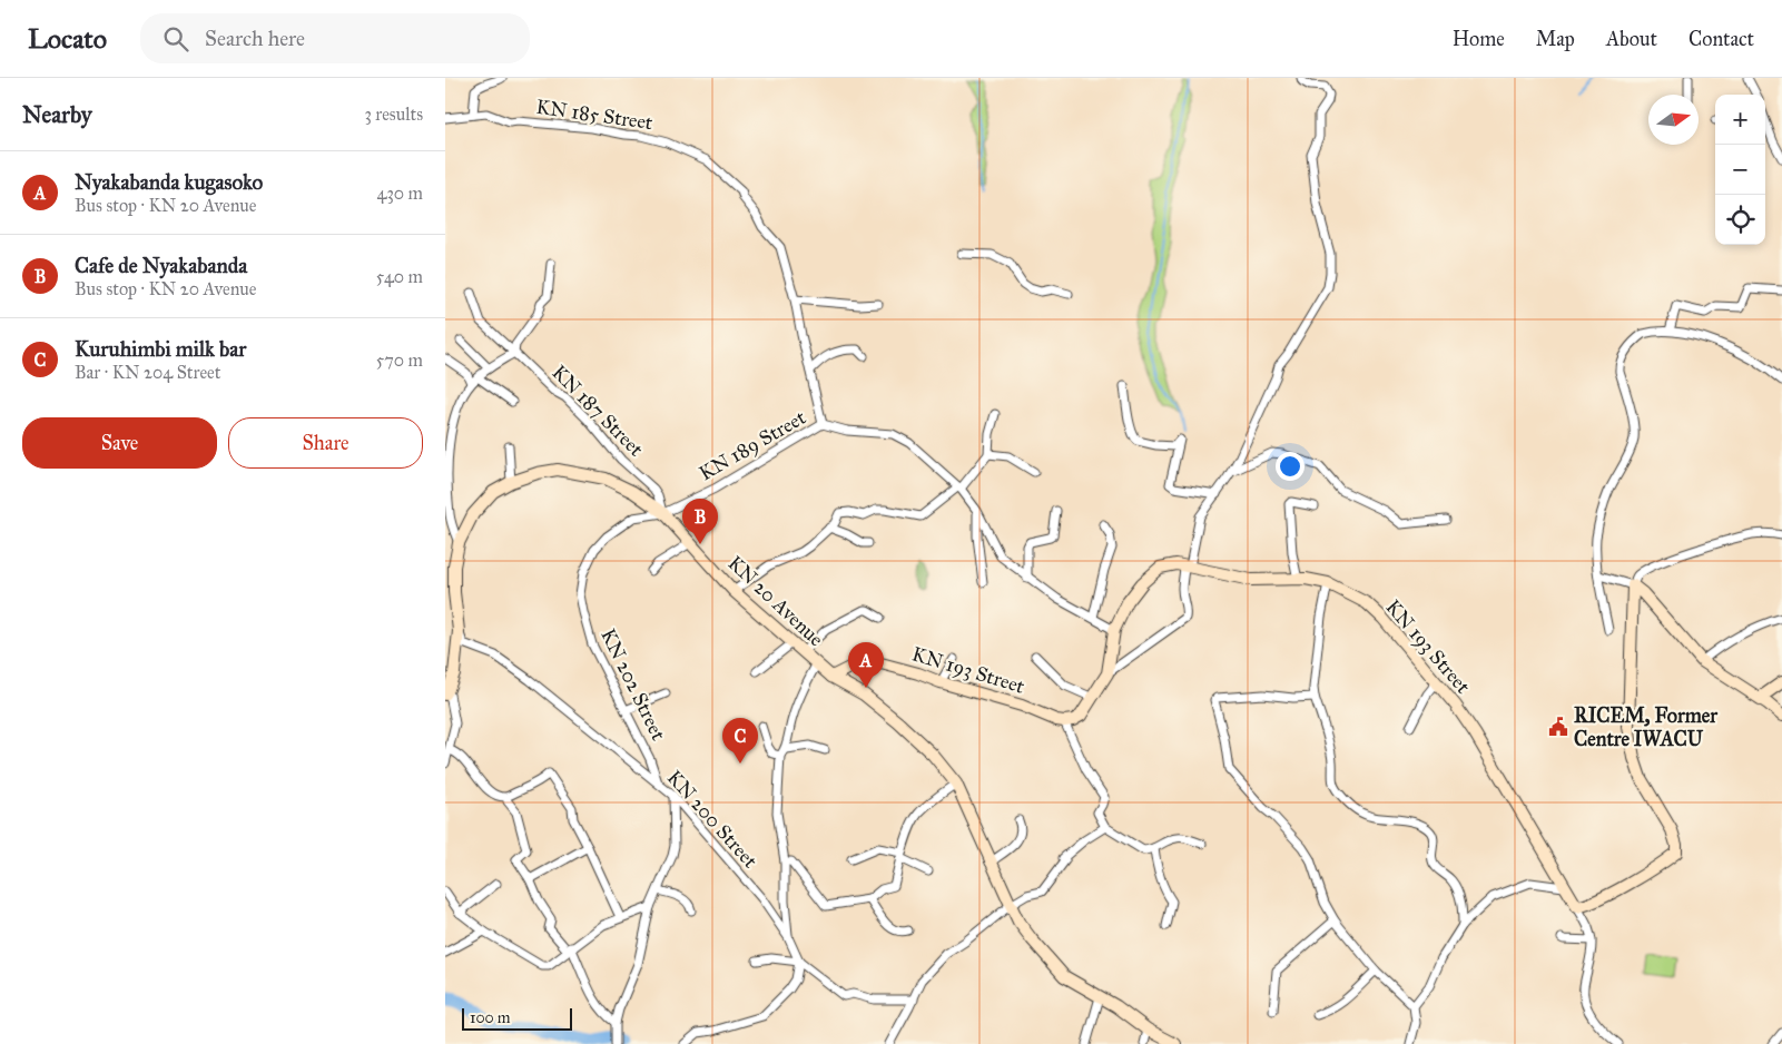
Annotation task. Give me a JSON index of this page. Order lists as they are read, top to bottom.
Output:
{
  "streets": {
    "street": [
      "KN 185 Street",
      "KN 187 Street",
      "KN 189 Street",
      "KN 20 Avenue",
      "KN 193 Street",
      "KN 202 Street",
      "KN 200 Street"
    ]
  },
  "crossings": [
    ["KN 185 Street", "KN 189 Street"],
    ["KN 187 Street", "KN 189 Street"],
    ["KN 187 Street", "KN 20 Avenue"],
    ["KN 187 Street", "KN 202 Street"],
    ["KN 189 Street", "KN 20 Avenue"],
    ["KN 189 Street", "KN 193 Street"],
    ["KN 189 Street", "KN 202 Street"],
    ["KN 20 Avenue", "KN 193 Street"],
    ["KN 20 Avenue", "KN 202 Street"],
    ["KN 20 Avenue", "KN 200 Street"],
    ["KN 202 Street", "KN 200 Street"]
  ],
  "places": {
    "public building": ["RICEM, Former Centre IWACU"]
  },
  "scale_bar": "100 m",
  "north": "right",
  "page": {
    "header": "Locato",
    "search": "Search here",
    "nav": [
      "Home",
      "Map",
      "About",
      "Contact"
    ],
    "heading": ["Nearby", "3 results"],
    "map_buttons": ["+", "−"],
    "list": [
      {
        "mark": "A",
        "name": "Nyakabanda kugasoko",
        "note": "Bus stop · KN 20 Avenue",
        "value": "430 m"
      },
      {
        "mark": "B",
        "name": "Cafe de Nyakabanda",
        "note": "Bus stop · KN 20 Avenue",
        "value": "540 m"
      },
      {
        "mark": "C",
        "name": "Kuruhimbi milk bar",
        "note": "Bar · KN 204 Street",
        "value": "570 m"
      }
    ],
    "buttons": ["Save", "Share"],
    "pins": ["B", "A", "C"],
    "scale": "100 m"
  }
}
